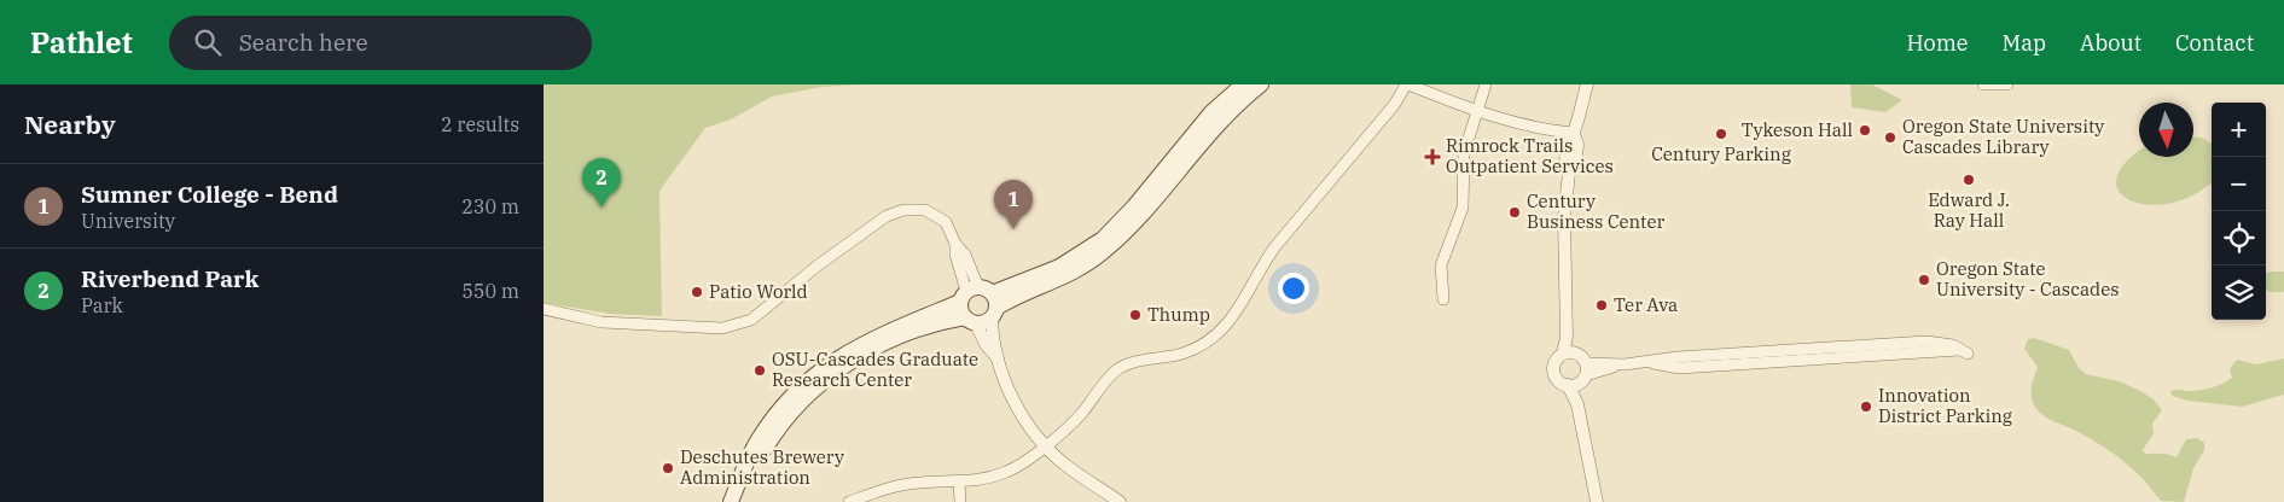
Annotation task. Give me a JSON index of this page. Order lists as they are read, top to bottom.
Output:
{
  "places": {
    "other": [
      "Tykeson Hall",
      "Century Parking",
      "Oregon State University Cascades Library",
      "Edward J. Ray Hall",
      "Century Business Center",
      "Oregon State University - Cascades",
      "Patio World",
      "Ter Ava",
      "Thump",
      "OSU-Cascades Graduate Research Center",
      "Innovation District Parking",
      "Deschutes Brewery Administration"
    ],
    "health": ["Rimrock Trails Outpatient Services"]
  },
  "north": "bottom",
  "page": {
    "header": "Pathlet",
    "search": "Search here",
    "nav": [
      "Home",
      "Map",
      "About",
      "Contact"
    ],
    "heading": ["Nearby", "2 results"],
    "map_buttons": ["+", "−"],
    "pins": ["2", "1"],
    "list": [
      {
        "mark": "1",
        "name": "Sumner College - Bend",
        "note": "University",
        "value": "230 m"
      },
      {
        "mark": "2",
        "name": "Riverbend Park",
        "note": "Park",
        "value": "550 m"
      }
    ]
  }
}
